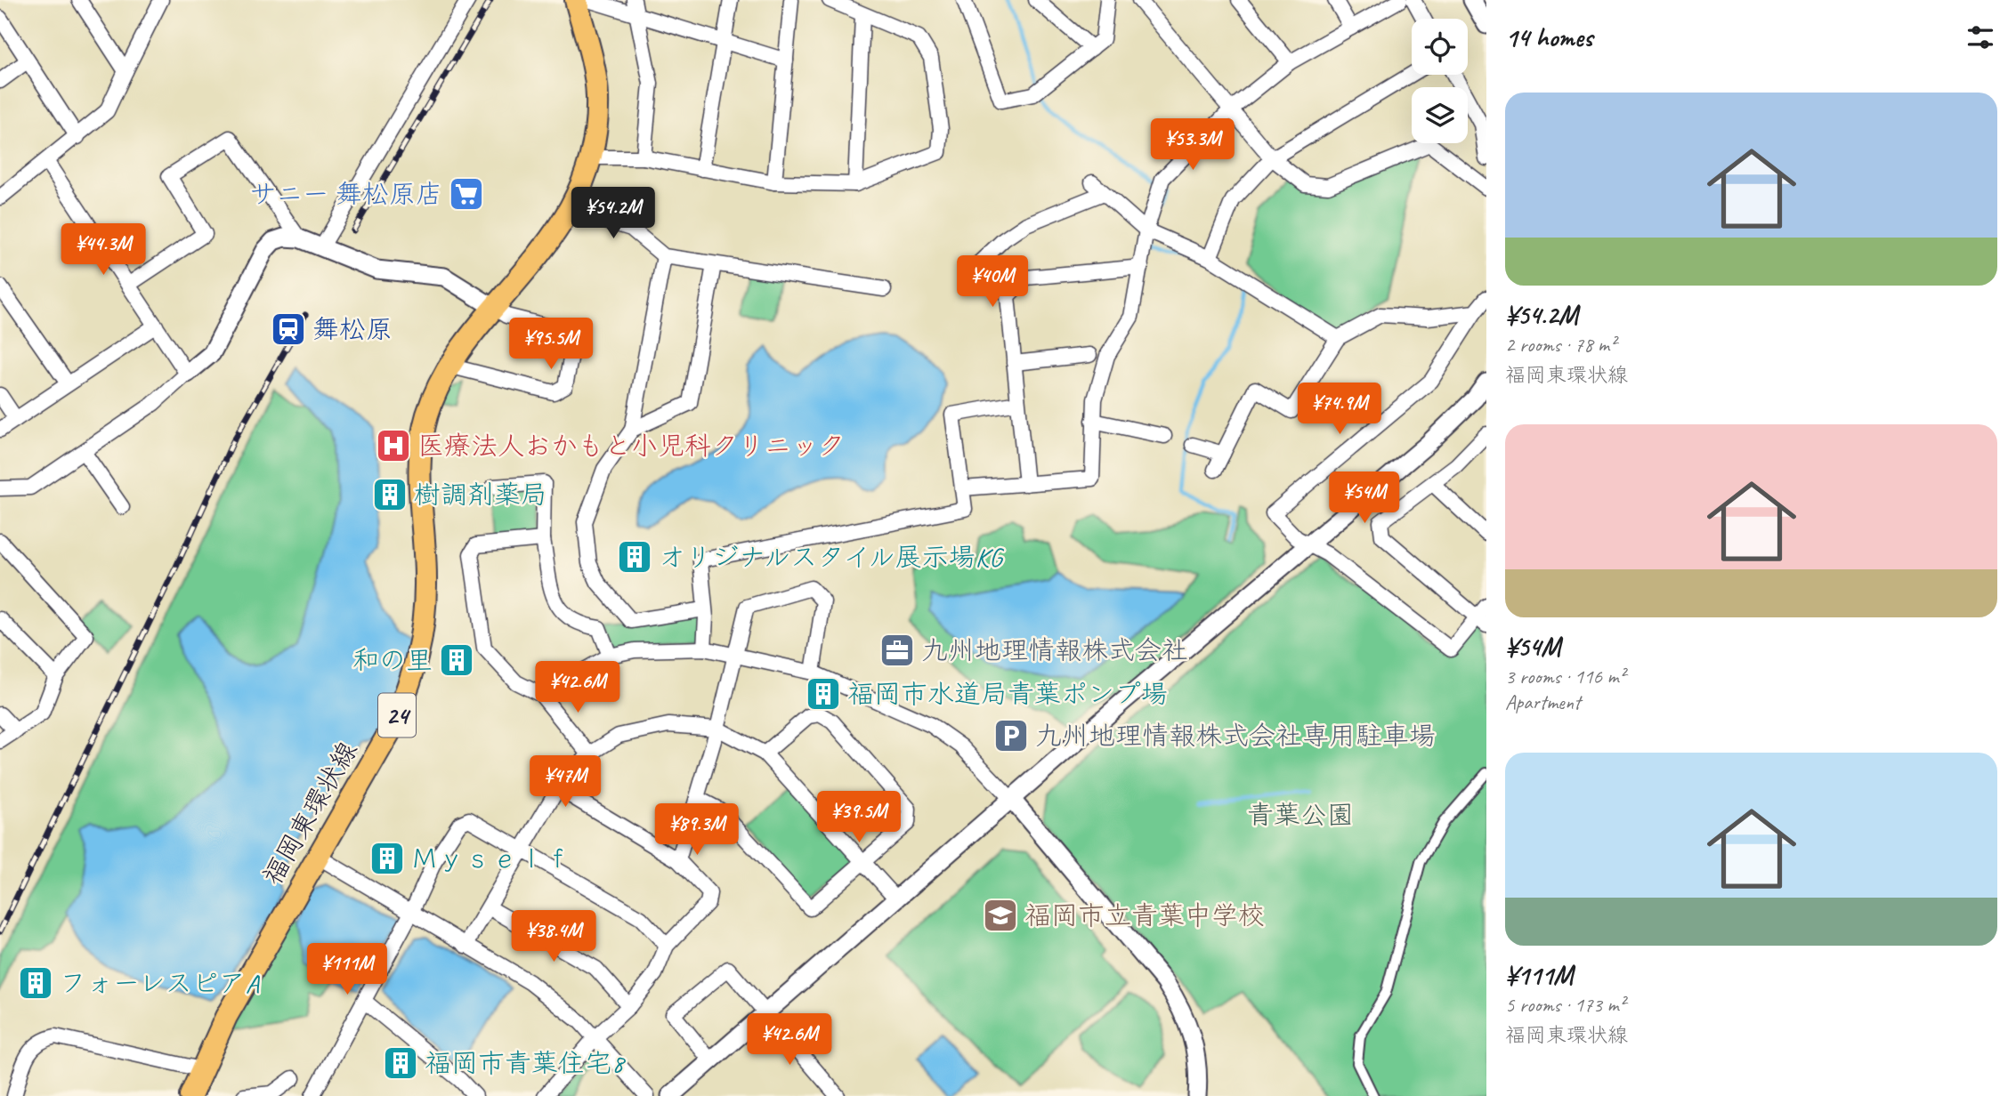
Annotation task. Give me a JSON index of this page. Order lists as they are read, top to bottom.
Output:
{
  "streets": {
    "main road": ["24", "福岡東環状線"]
  },
  "parks": ["青葉公園"],
  "places": {
    "supermarket": ["サニー 舞松原店"],
    "station": ["舞松原"],
    "hospital": ["医療法人おかもと小児科クリニック"],
    "building": [
      "樹調剤薬局",
      "オリジナルスタイル展示場KG",
      "和の里",
      "福岡市水道局青葉ポンプ場",
      "Ｍｙｓｅｌｆ",
      "フォーレスピアA",
      "福岡市青葉住宅8"
    ],
    "office": ["九州地理情報株式会社"],
    "parking": ["九州地理情報株式会社専用駐車場"],
    "school or university": ["福岡市立青葉中学校"]
  },
  "page": {
    "heading": "14 homes",
    "list": [
      {
        "name": "¥54.2M",
        "note": "2 rooms · 78 m² · 福岡東環状線"
      },
      {
        "name": "¥54M",
        "note": "3 rooms · 116 m² · Apartment"
      },
      {
        "name": "¥111M",
        "note": "5 rooms · 173 m² · 福岡東環状線"
      }
    ],
    "price": [
      "¥53.3M",
      "¥54.2M",
      "¥44.3M",
      "¥40M",
      "¥95.5M",
      "¥74.9M",
      "¥54M",
      "¥42.6M",
      "¥47M",
      "¥39.5M",
      "¥89.3M",
      "¥38.4M",
      "¥111M",
      "¥42.6M"
    ]
  }
}
